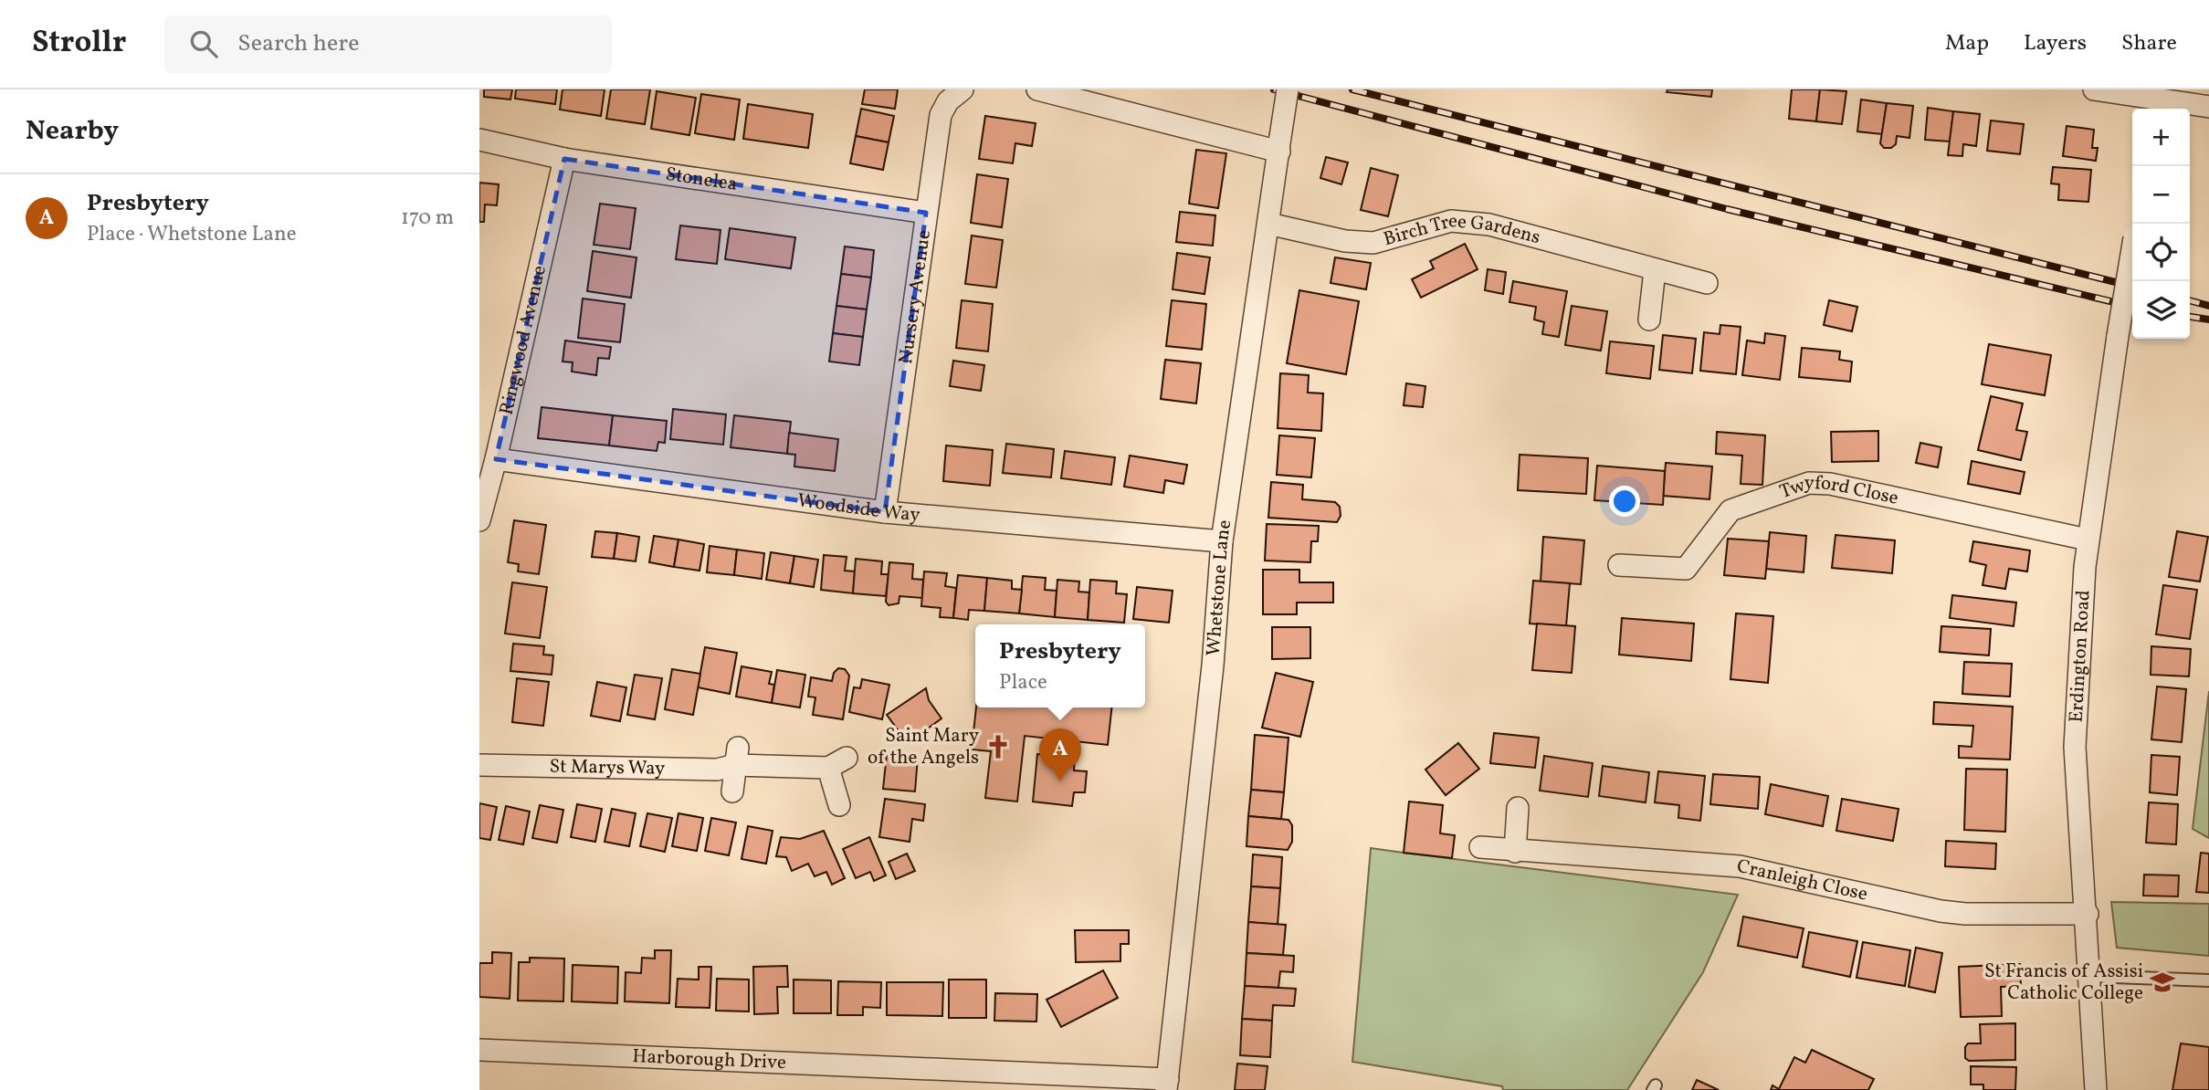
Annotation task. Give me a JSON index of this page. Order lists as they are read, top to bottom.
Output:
{
  "streets": {
    "street": [
      "Stonelea",
      "Birch Tree Gardens",
      "Nursery Avenue",
      "Ringwood Avenue",
      "Twyford Close",
      "Woodside Way",
      "Whetstone Lane",
      "Erdington Road",
      "St Marys Way",
      "Cranleigh Close",
      "Harborough Drive"
    ]
  },
  "crossings": [
    ["Stonelea", "Nursery Avenue"],
    ["Stonelea", "Ringwood Avenue"],
    ["Birch Tree Gardens", "Whetstone Lane"],
    ["Nursery Avenue", "Woodside Way"],
    ["Ringwood Avenue", "Woodside Way"],
    ["Twyford Close", "Erdington Road"],
    ["Woodside Way", "Whetstone Lane"],
    ["Whetstone Lane", "Harborough Drive"],
    ["Erdington Road", "Cranleigh Close"]
  ],
  "places": {
    "church": ["Saint Mary of the Angels"],
    "school or university": ["St Francis of Assisi Catholic College"]
  },
  "page": {
    "header": "Strollr",
    "search": "Search here",
    "nav": ["Map", "Layers", "Share"],
    "heading": "Nearby",
    "map_buttons": ["+", "−"],
    "list": [
      {
        "mark": "A",
        "name": "Presbytery",
        "note": "Place · Whetstone Lane",
        "value": "170 m"
      }
    ],
    "popup": ["Presbytery", "Place"],
    "pins": "A"
  }
}
